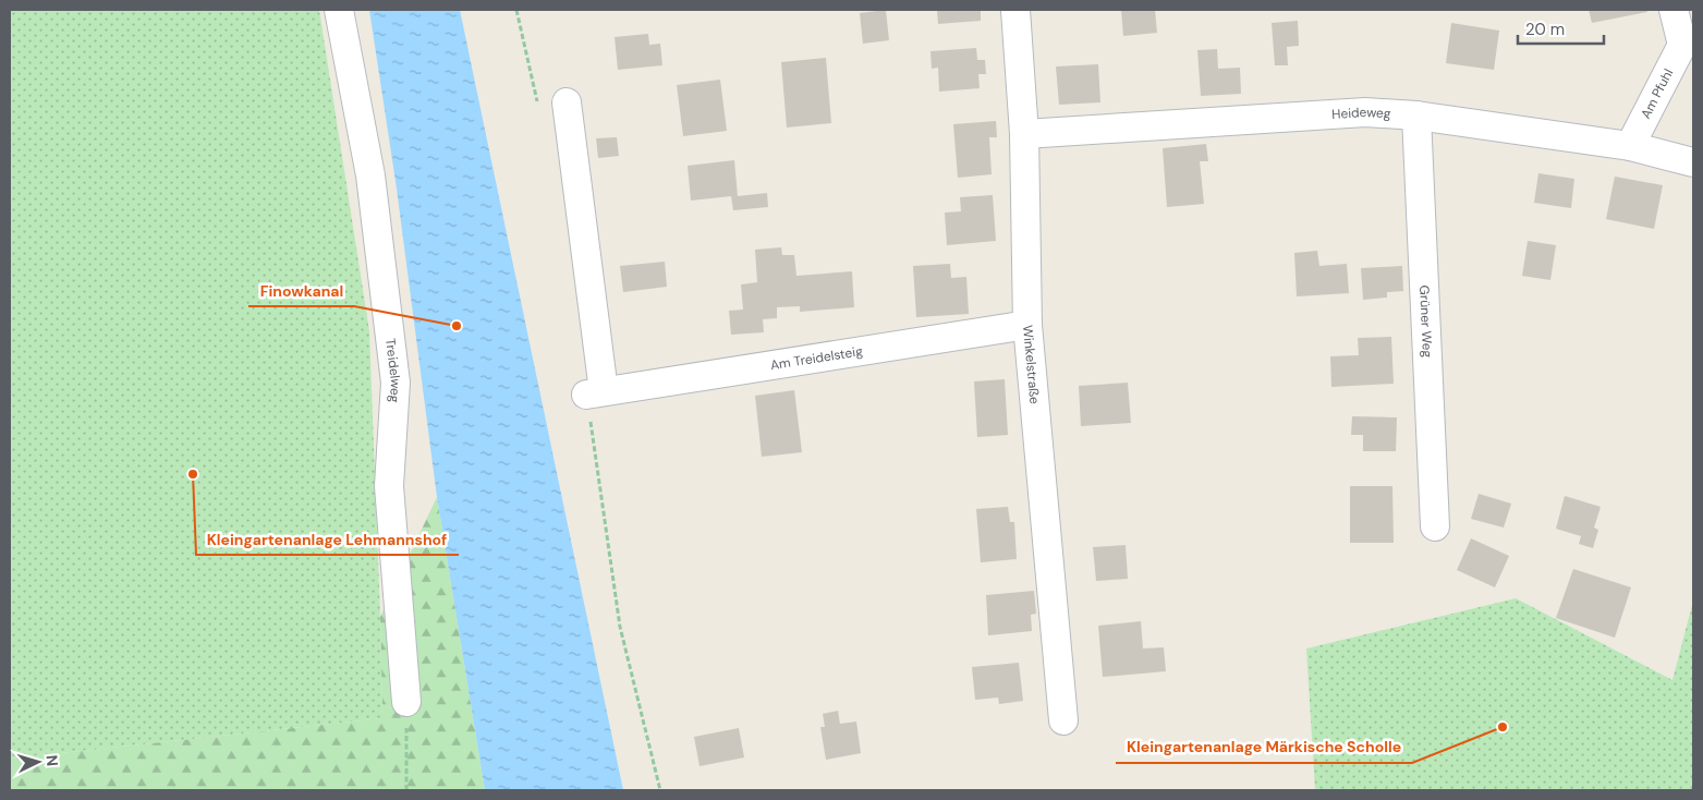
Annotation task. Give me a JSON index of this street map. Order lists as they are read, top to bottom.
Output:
{
  "streets": {
    "street": [
      "Am Pfuhl",
      "Heideweg",
      "Grüner Weg",
      "Am Treidelsteig",
      "Winkelstraße",
      "Treidelweg"
    ]
  },
  "crossings": [
    ["Am Pfuhl", "Heideweg"],
    ["Heideweg", "Grüner Weg"],
    ["Heideweg", "Winkelstraße"],
    ["Am Treidelsteig", "Winkelstraße"]
  ],
  "places": ["Finowkanal", "Kleingartenanlage Lehmannshof", "Kleingartenanlage Märkische Scholle"],
  "scale_bar": "20 m",
  "north": "right"
}
